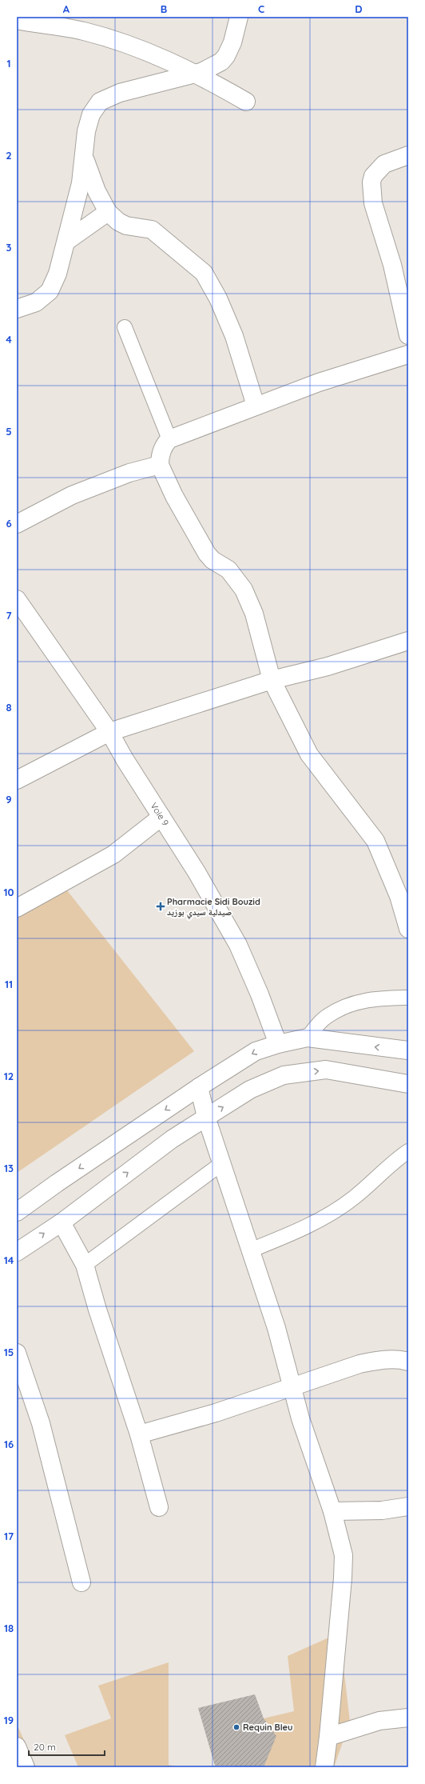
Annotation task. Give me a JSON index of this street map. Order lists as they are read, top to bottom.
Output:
{
  "streets": {
    "street": ["Voie 9"]
  },
  "places": {
    "health": ["Pharmacie Sidi Bouzid صيدلية سيدي بوزيد"],
    "other": ["Requin Bleu"]
  },
  "scale_bar": "20 m",
  "grid": {
    "columns": [
      "A",
      "B",
      "C",
      "D"
    ],
    "rows": [
      "1",
      "2",
      "3",
      "4",
      "5",
      "6",
      "7",
      "8",
      "9",
      "10",
      "11",
      "12",
      "13",
      "14",
      "15",
      "16",
      "17",
      "18",
      "19"
    ]
  }
}
